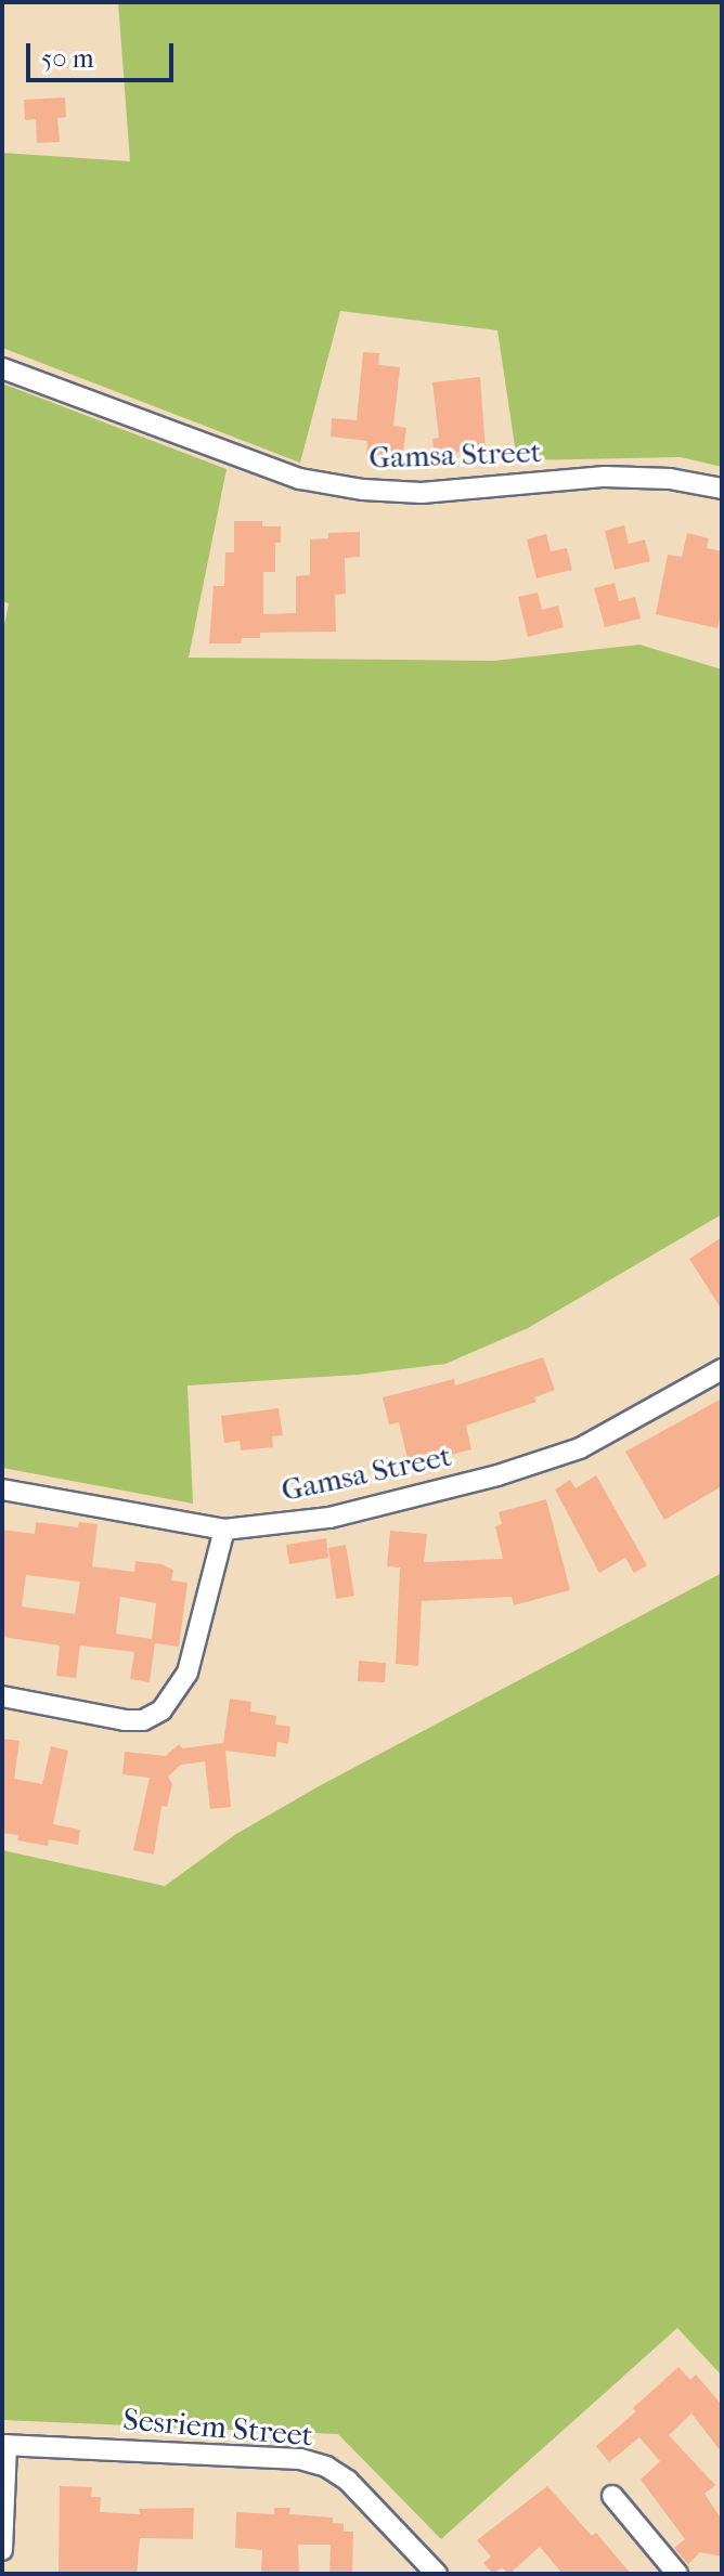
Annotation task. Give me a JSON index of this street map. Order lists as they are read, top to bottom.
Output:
{
  "streets": {
    "street": ["Gamsa Street", "Sesriem Street"]
  },
  "scale_bar": "50 m"
}
